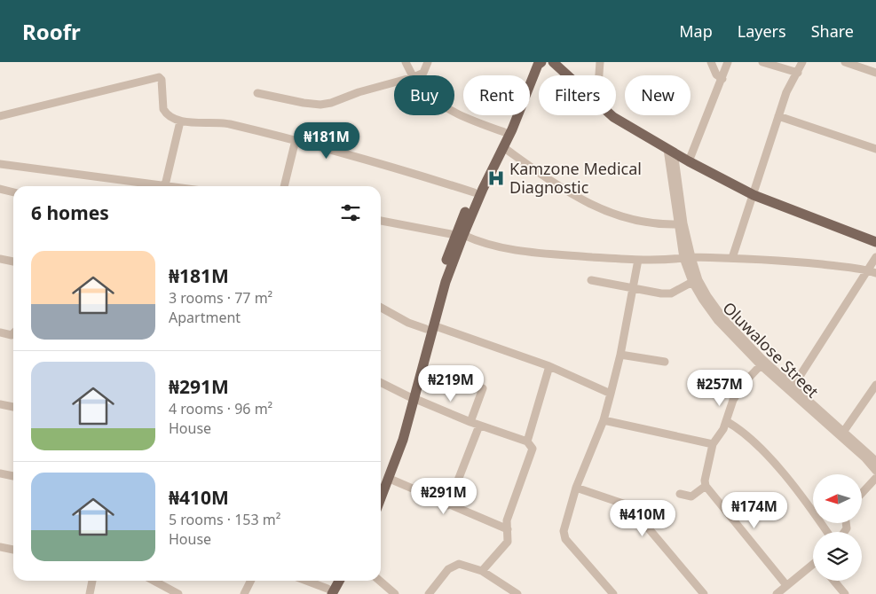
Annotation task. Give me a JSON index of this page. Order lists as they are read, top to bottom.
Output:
{
  "streets": {
    "street": ["Oluwalose Street"]
  },
  "places": {
    "hospital": ["Kamzone Medical Diagnostic"]
  },
  "north": "left",
  "page": {
    "header": "Roofr",
    "nav": ["Map", "Layers", "Share"],
    "chip": [
      "Buy",
      "Rent",
      "Filters",
      "New"
    ],
    "price": [
      "₦181M",
      "₦219M",
      "₦257M",
      "₦291M",
      "₦174M",
      "₦410M"
    ],
    "heading": "6 homes",
    "list": [
      {
        "name": "₦181M",
        "note": "3 rooms · 77 m² · Apartment"
      },
      {
        "name": "₦291M",
        "note": "4 rooms · 96 m² · House"
      },
      {
        "name": "₦410M",
        "note": "5 rooms · 153 m² · House"
      }
    ]
  }
}
